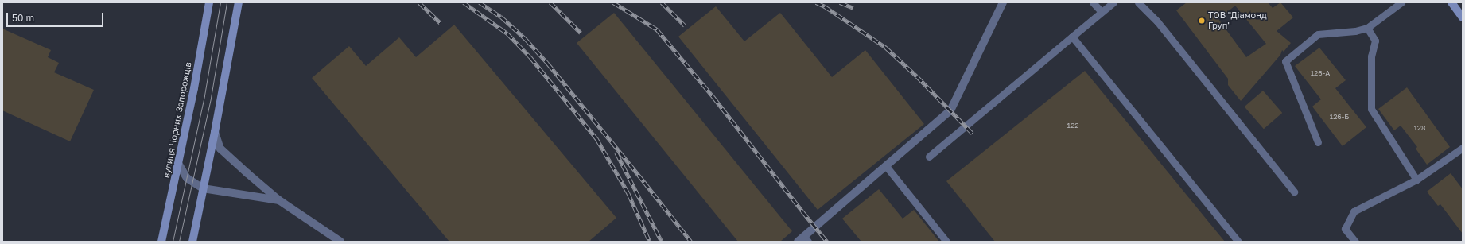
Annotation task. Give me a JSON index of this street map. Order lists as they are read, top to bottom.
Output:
{
  "streets": {
    "main road": ["вулиця Чорних Запорожців"]
  },
  "places": ["ТОВ \"Діамонд Груп\""],
  "house_numbers": [
    "126-А",
    "126-Б",
    "122",
    "128"
  ],
  "scale_bar": "50 m"
}
